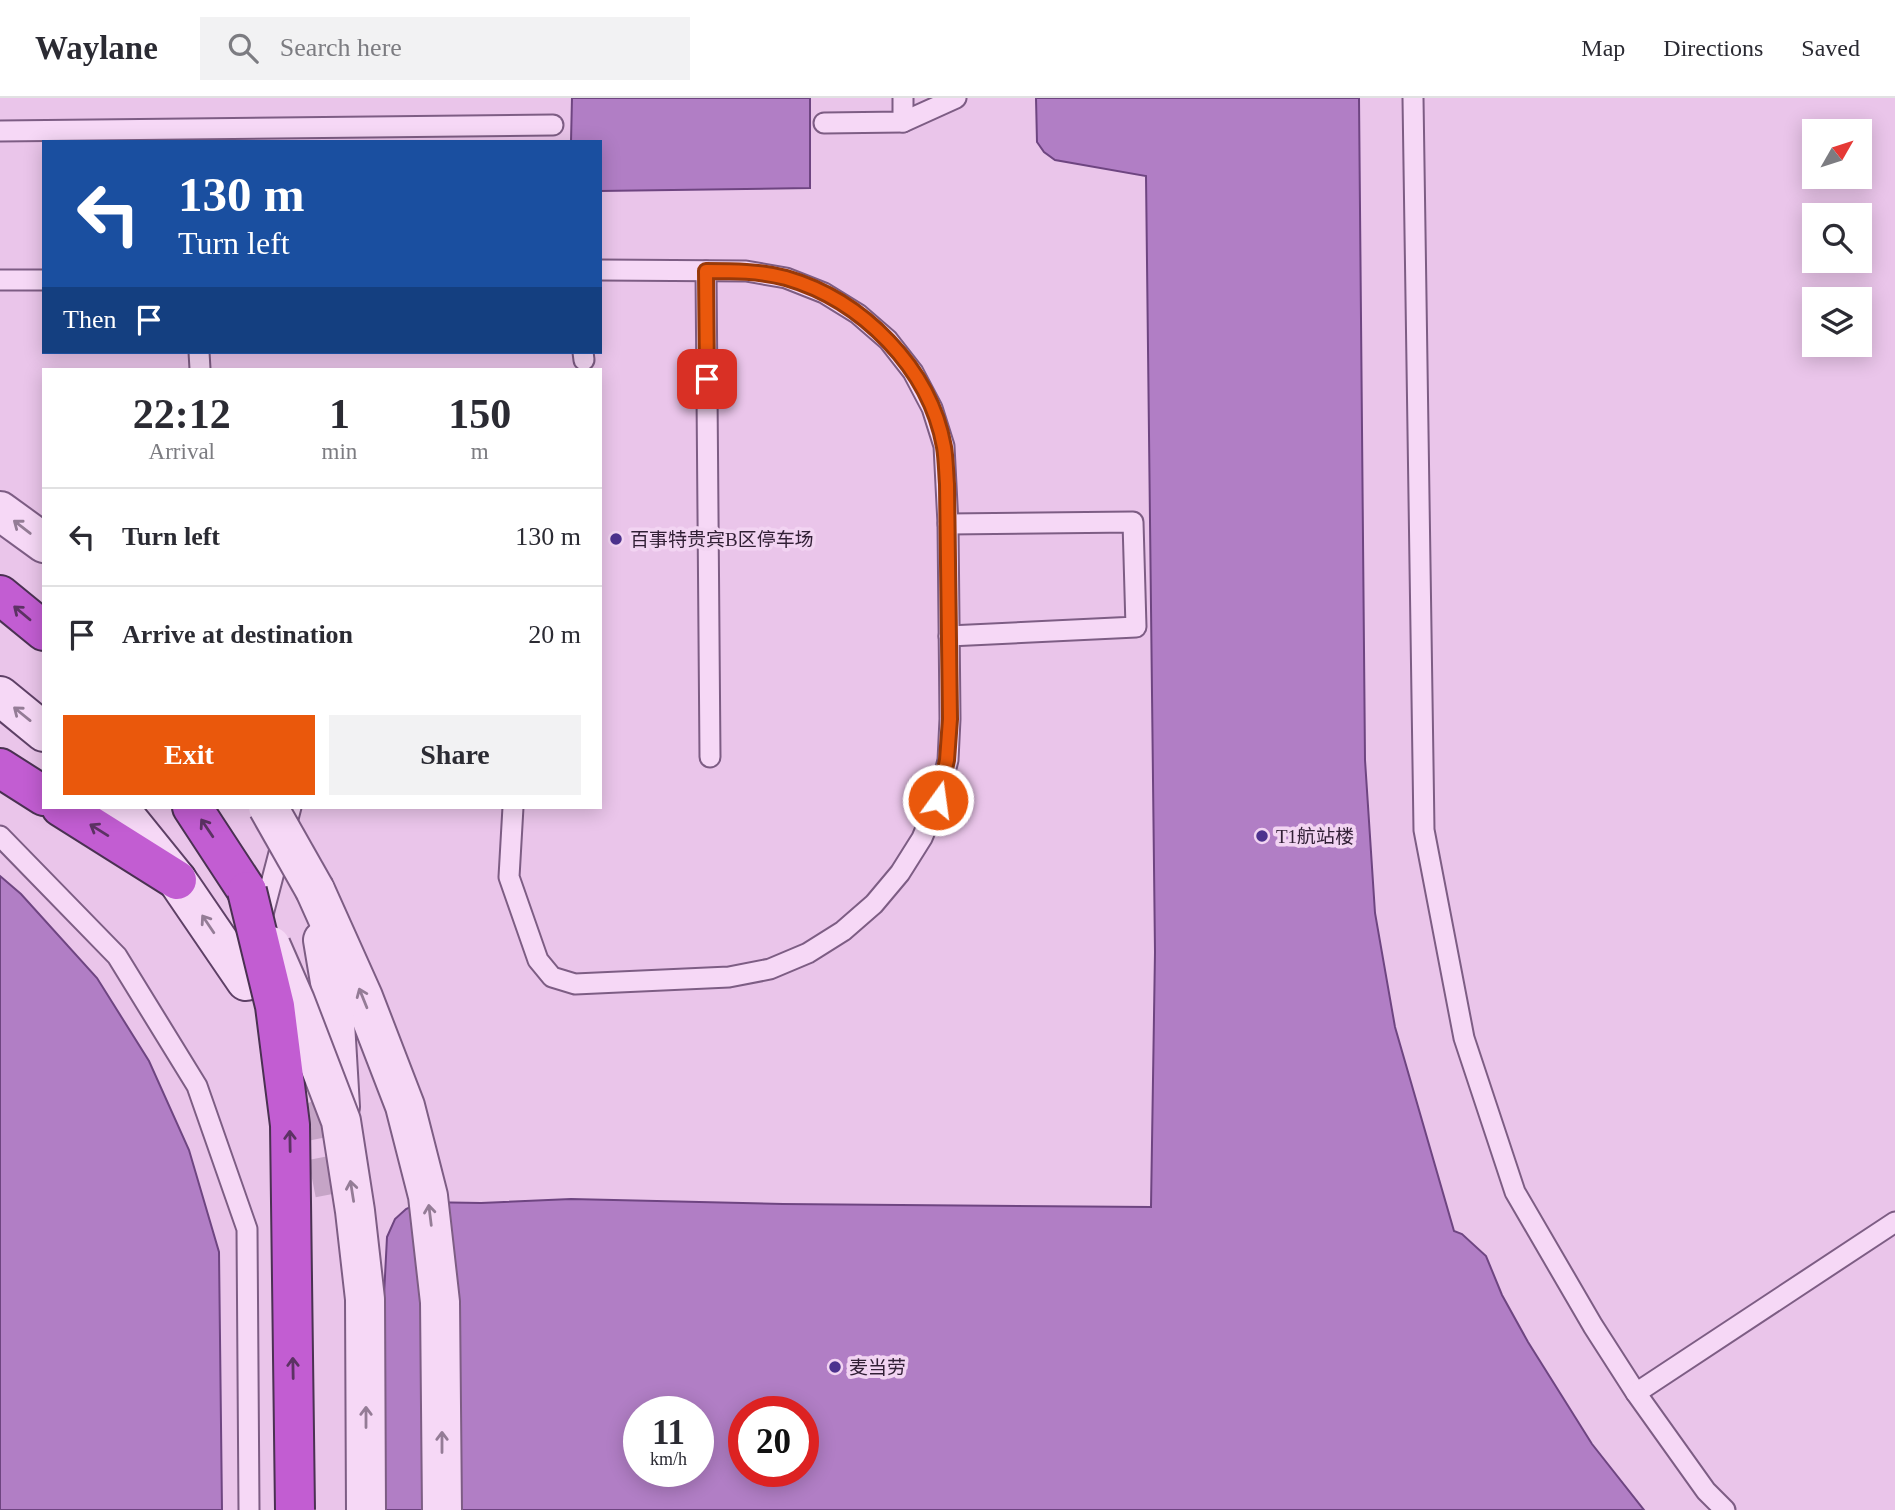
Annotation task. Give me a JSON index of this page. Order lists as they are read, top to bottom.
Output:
{
  "places": ["百事特贵宾B区停车场", "T1航站楼", "麦当劳"],
  "north": "top right",
  "page": {
    "header": "Waylane",
    "search": "Search here",
    "nav": ["Map", "Directions", "Saved"],
    "turn": ["130 m", "Turn left"],
    "then": "Then",
    "eta": [
      "22:12",
      "Arrival",
      "1",
      "min",
      "150",
      "m"
    ],
    "list": [
      {
        "name": "Turn left",
        "value": "130 m"
      },
      {
        "name": "Arrive at destination",
        "value": "20 m"
      }
    ],
    "buttons": ["Exit", "Share"],
    "speed": "11 km/h",
    "limit": "20"
  }
}
